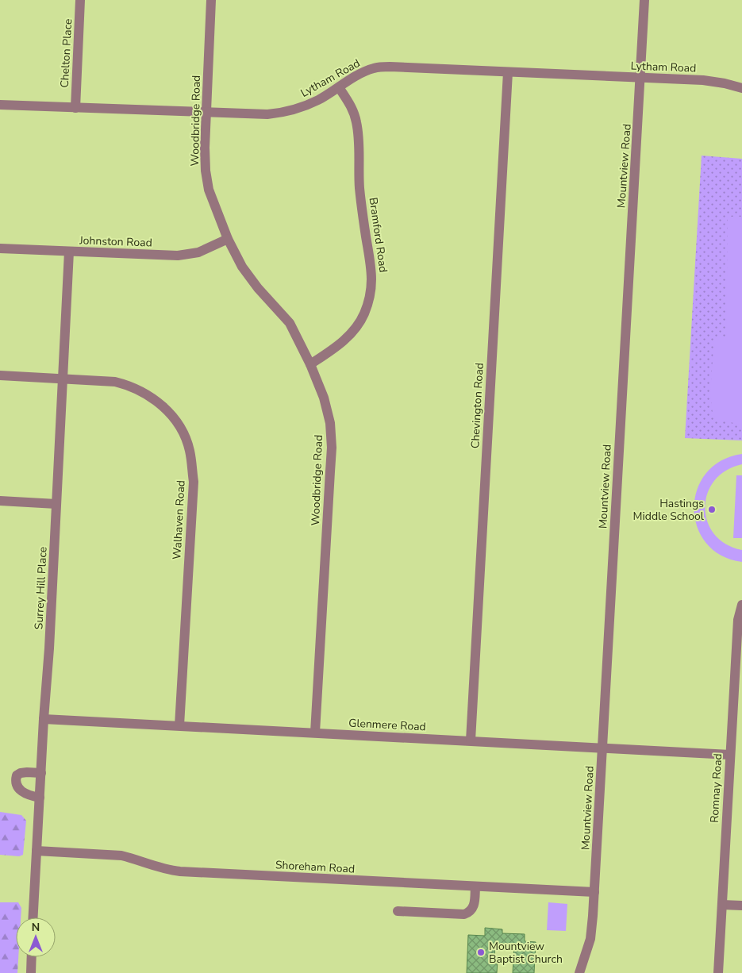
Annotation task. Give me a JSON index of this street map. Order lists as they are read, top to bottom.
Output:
{
  "streets": {
    "street": [
      "Chelton Place",
      "Lytham Road",
      "Woodbridge Road",
      "Mountview Road",
      "Bramford Road",
      "Johnston Road",
      "Chevington Road",
      "Walhaven Road",
      "Surrey Hill Place",
      "Glenmere Road",
      "Romnay Road",
      "Shoreham Road"
    ]
  },
  "crossings": [
    ["Chelton Place", "Lytham Road"],
    ["Lytham Road", "Woodbridge Road"],
    ["Lytham Road", "Mountview Road"],
    ["Lytham Road", "Bramford Road"],
    ["Lytham Road", "Chevington Road"],
    ["Woodbridge Road", "Bramford Road"],
    ["Woodbridge Road", "Johnston Road"],
    ["Woodbridge Road", "Glenmere Road"],
    ["Mountview Road", "Glenmere Road"],
    ["Mountview Road", "Shoreham Road"],
    ["Johnston Road", "Surrey Hill Place"],
    ["Chevington Road", "Glenmere Road"],
    ["Walhaven Road", "Surrey Hill Place"],
    ["Walhaven Road", "Glenmere Road"],
    ["Surrey Hill Place", "Glenmere Road"],
    ["Surrey Hill Place", "Shoreham Road"],
    ["Glenmere Road", "Romnay Road"]
  ],
  "places": ["Hastings Middle School", "Mountview Baptist Church"],
  "north": "top"
}
